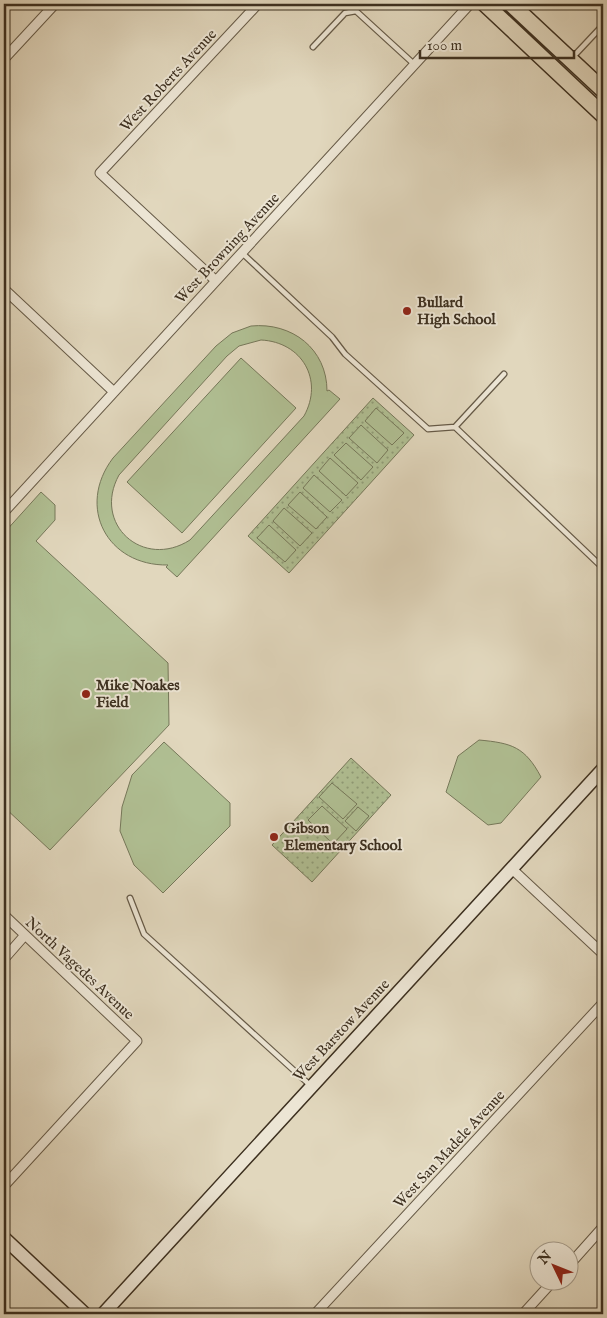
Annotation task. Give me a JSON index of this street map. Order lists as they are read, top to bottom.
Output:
{
  "streets": {
    "street": [
      "West Roberts Avenue",
      "West Browning Avenue",
      "North Vagedes Avenue",
      "West Barstow Avenue",
      "West San Madele Avenue"
    ]
  },
  "crossings": [
    ["West Roberts Avenue", "West Browning Avenue"]
  ],
  "places": ["Bullard High School", "Mike Noakes Field", "Gibson Elementary School"],
  "scale_bar": "100 m",
  "north": "top left"
}
